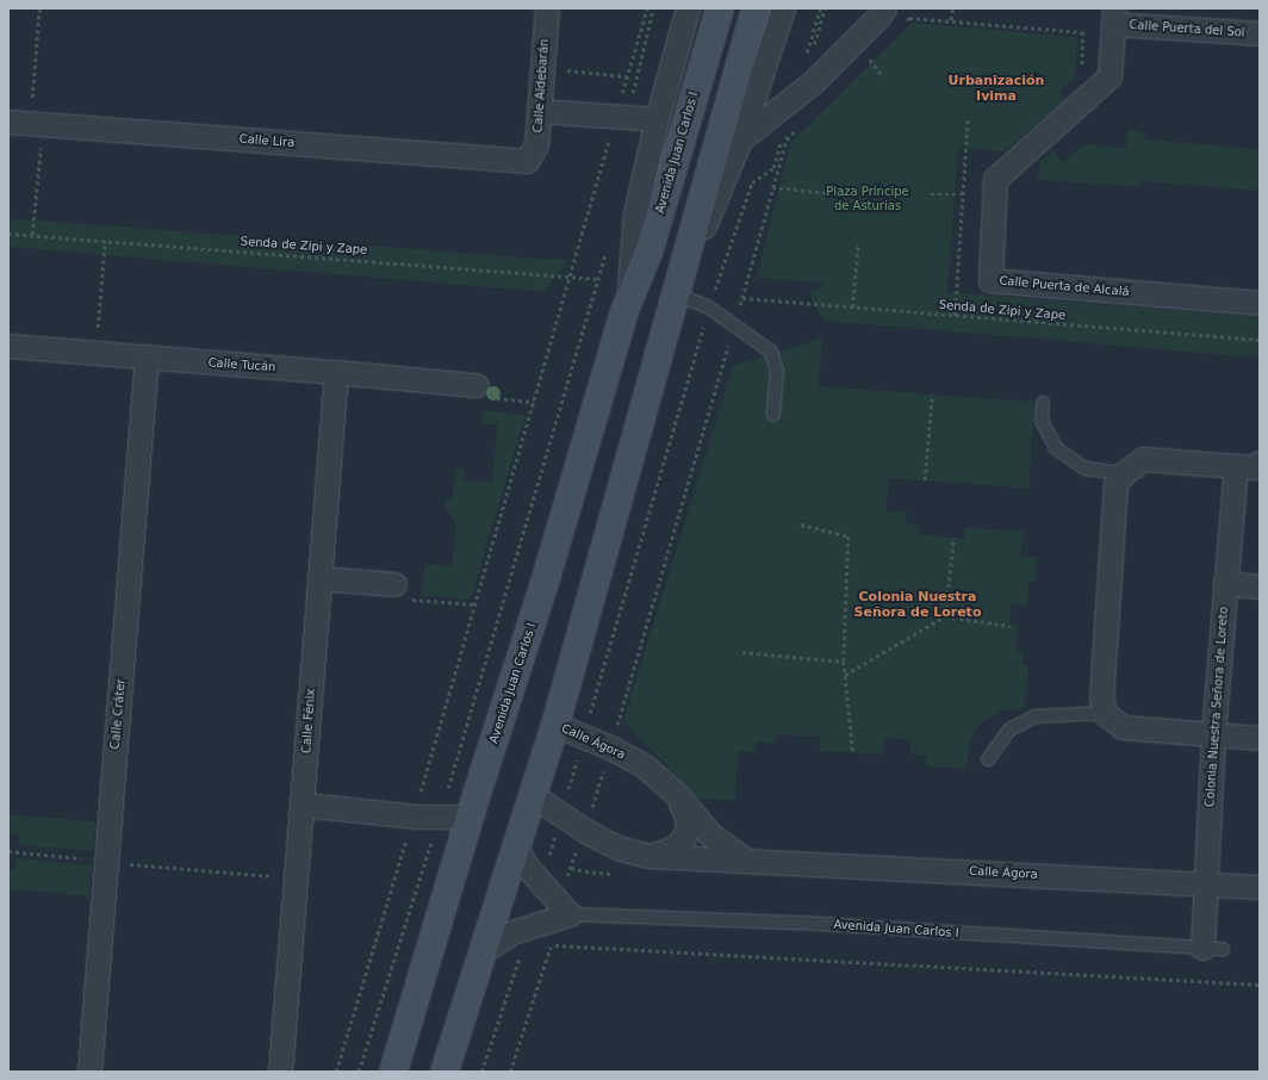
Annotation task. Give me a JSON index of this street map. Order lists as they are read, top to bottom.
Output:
{
  "streets": {
    "main road": ["Avenida Juan Carlos I"],
    "street": [
      "Calle Puerta del Sol",
      "Calle Aldebarán",
      "Calle Lira",
      "Calle Puerta de Alcalá",
      "Calle Tucán",
      "Colonia Nuestra Señora de Loreto",
      "Calle Cráter",
      "Calle Fénix",
      "Calle Ágora"
    ],
    "path": ["Senda de Zipi y Zape"]
  },
  "crossings": [
    ["Calle Puerta del Sol", "Calle Puerta de Alcalá"],
    ["Calle Aldebarán", "Calle Lira"],
    ["Avenida Juan Carlos I", "Colonia Nuestra Señora de Loreto"],
    ["Calle Tucán", "Calle Cráter"],
    ["Calle Tucán", "Calle Fénix"],
    ["Colonia Nuestra Señora de Loreto", "Calle Ágora"]
  ],
  "districts": ["Urbanización Ivima", "Colonia Nuestra Señora de Loreto"],
  "parks": ["Plaza Príncipe de Asturias"]
}
